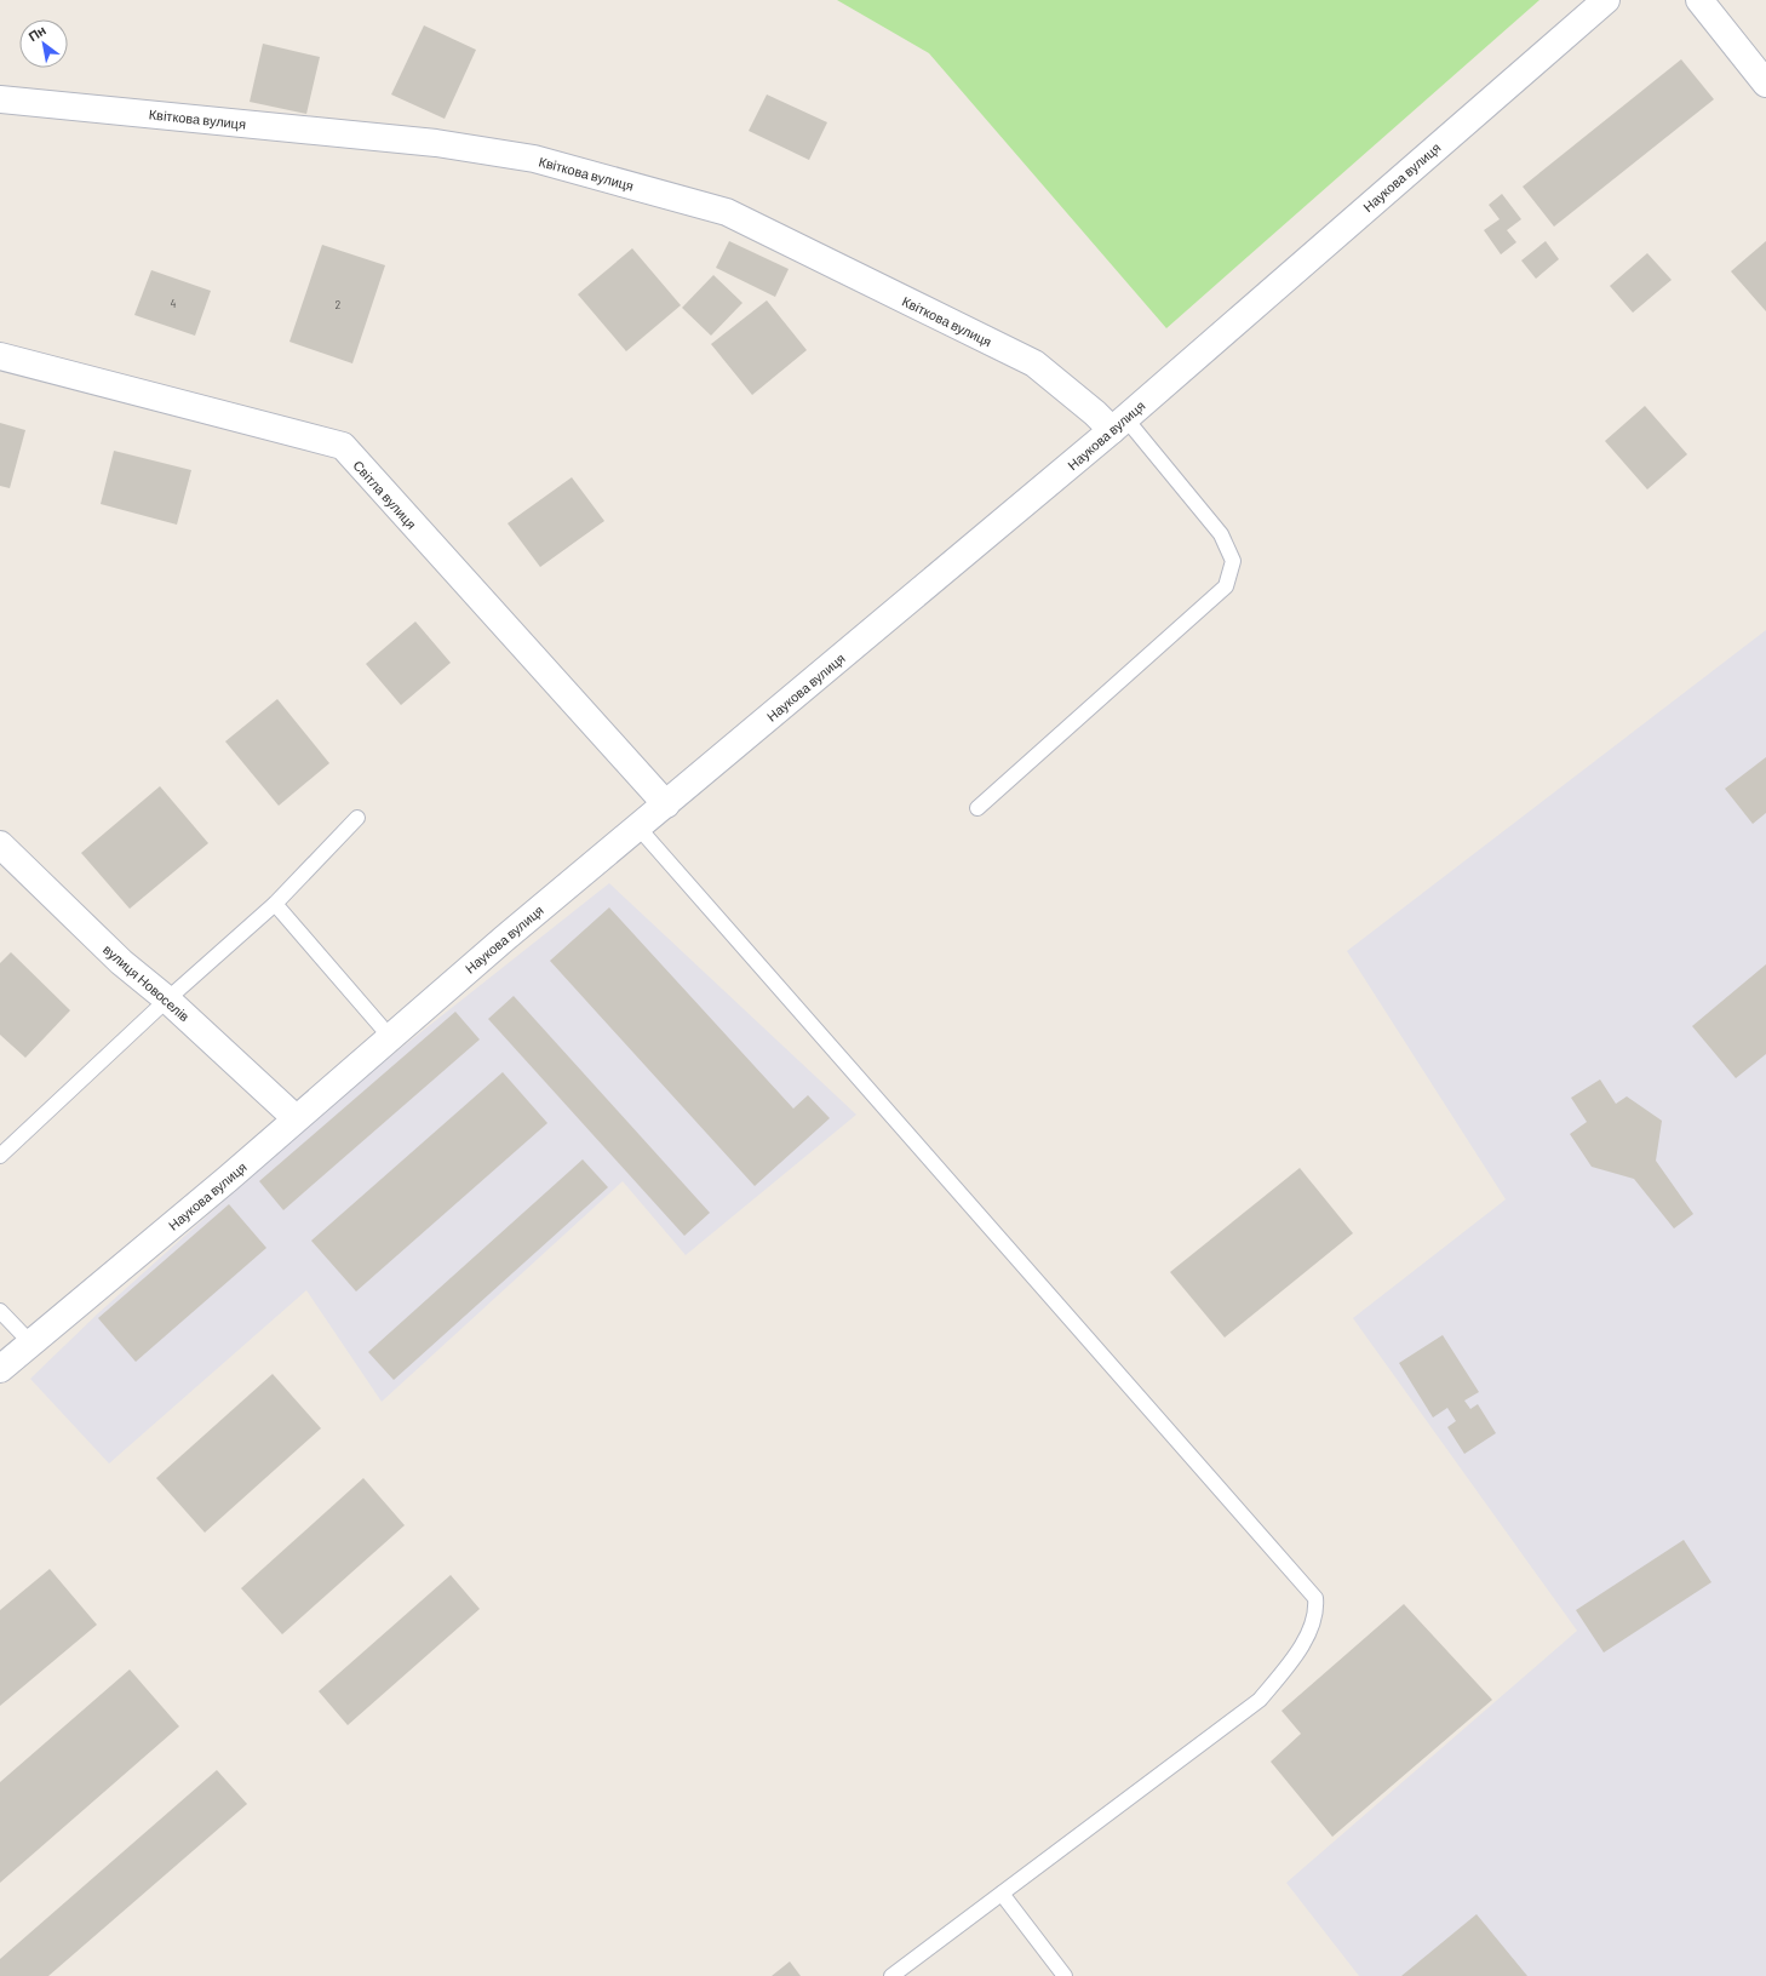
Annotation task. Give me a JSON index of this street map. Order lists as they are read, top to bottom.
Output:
{
  "streets": {
    "street": [
      "Квіткова вулиця",
      "Наукова вулиця",
      "Світла вулиця",
      "вулиця Новоселів"
    ]
  },
  "crossings": [
    ["Квіткова вулиця", "Наукова вулиця"],
    ["Наукова вулиця", "Світла вулиця"],
    ["Наукова вулиця", "вулиця Новоселів"]
  ],
  "house_numbers": ["4", "2"],
  "north": "top left"
}
